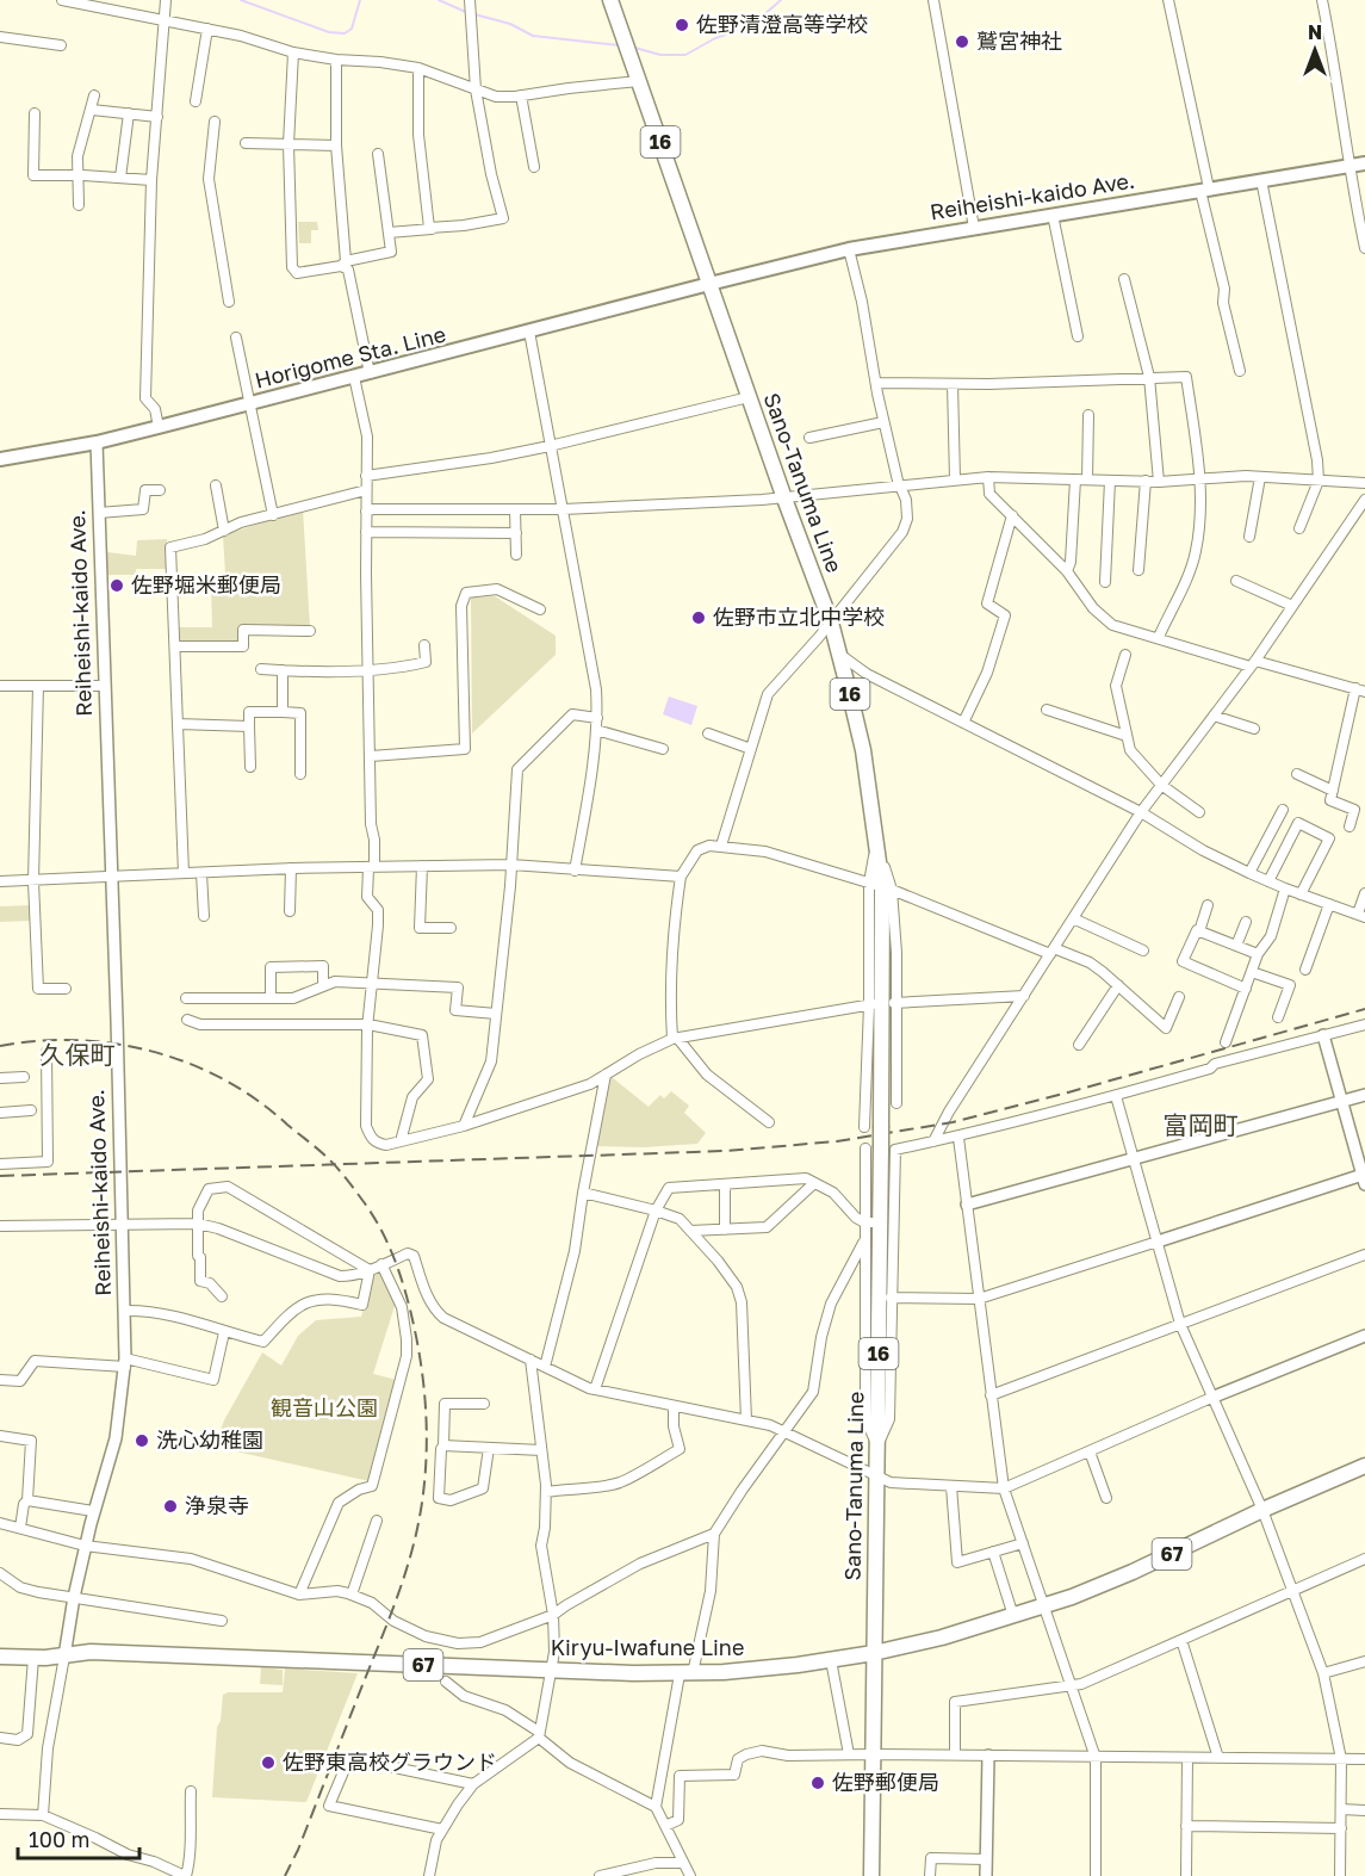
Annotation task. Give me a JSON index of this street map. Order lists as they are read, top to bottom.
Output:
{
  "streets": {
    "main road": [
      "16",
      "Reiheishi-kaido Ave.",
      "Horigome Sta. Line",
      "Sano-Tanuma Line",
      "67",
      "Kiryu-Iwafune Line"
    ]
  },
  "crossings": [
    ["Reiheishi-kaido Ave.", "Horigome Sta. Line"],
    ["Reiheishi-kaido Ave.", "Sano-Tanuma Line"],
    ["Reiheishi-kaido Ave.", "67"],
    ["Reiheishi-kaido Ave.", "Kiryu-Iwafune Line"],
    ["Horigome Sta. Line", "Sano-Tanuma Line"],
    ["Sano-Tanuma Line", "Kiryu-Iwafune Line"],
    ["67", "Kiryu-Iwafune Line"]
  ],
  "districts": ["久保町", "富岡町"],
  "parks": ["観音山公園"],
  "places": [
    "佐野清澄高等学校",
    "鷲宮神社",
    "佐野堀米郵便局",
    "佐野市立北中学校",
    "洗心幼稚園",
    "浄泉寺",
    "佐野東高校グラウンド",
    "佐野郵便局"
  ],
  "scale_bar": "100 m",
  "north": "top"
}
